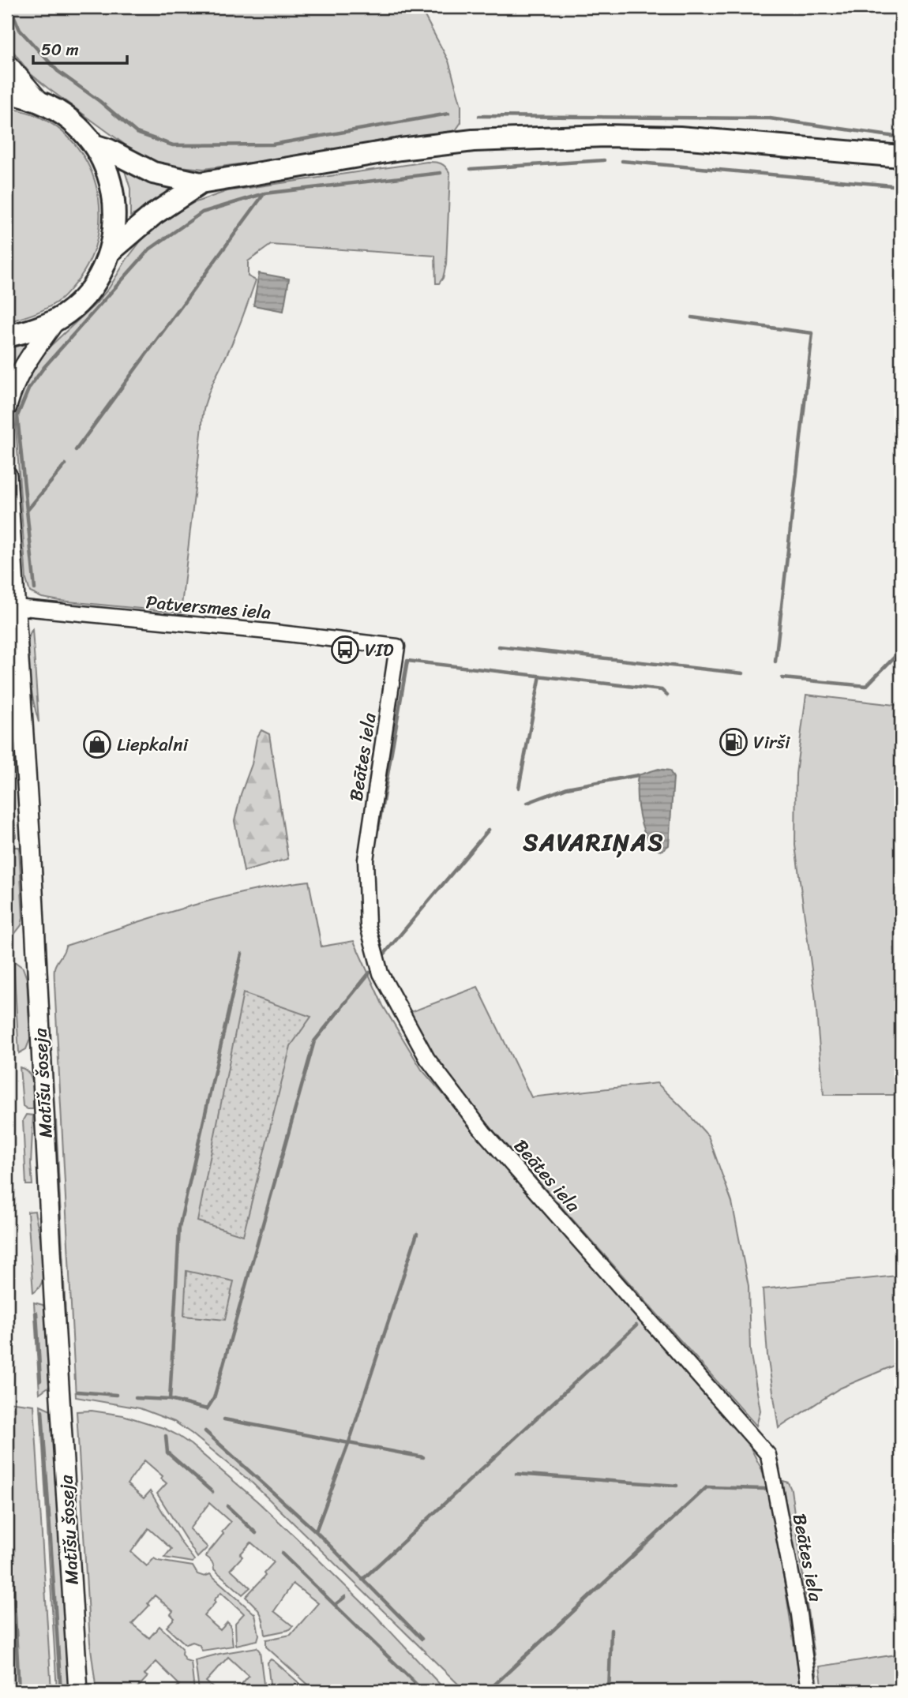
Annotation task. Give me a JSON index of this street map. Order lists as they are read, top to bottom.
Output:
{
  "streets": {
    "main road": ["Matīšu šoseja"],
    "street": ["Patversmes iela", "Beātes iela"]
  },
  "crossings": [
    ["Patversmes iela", "Beātes iela"],
    ["Patversmes iela", "Matīšu šoseja"]
  ],
  "districts": ["SAVARIŅAS"],
  "places": {
    "bus stop": ["VID"],
    "fuel station": ["Virši"],
    "shop": ["Liepkalni"]
  },
  "scale_bar": "50 m"
}
